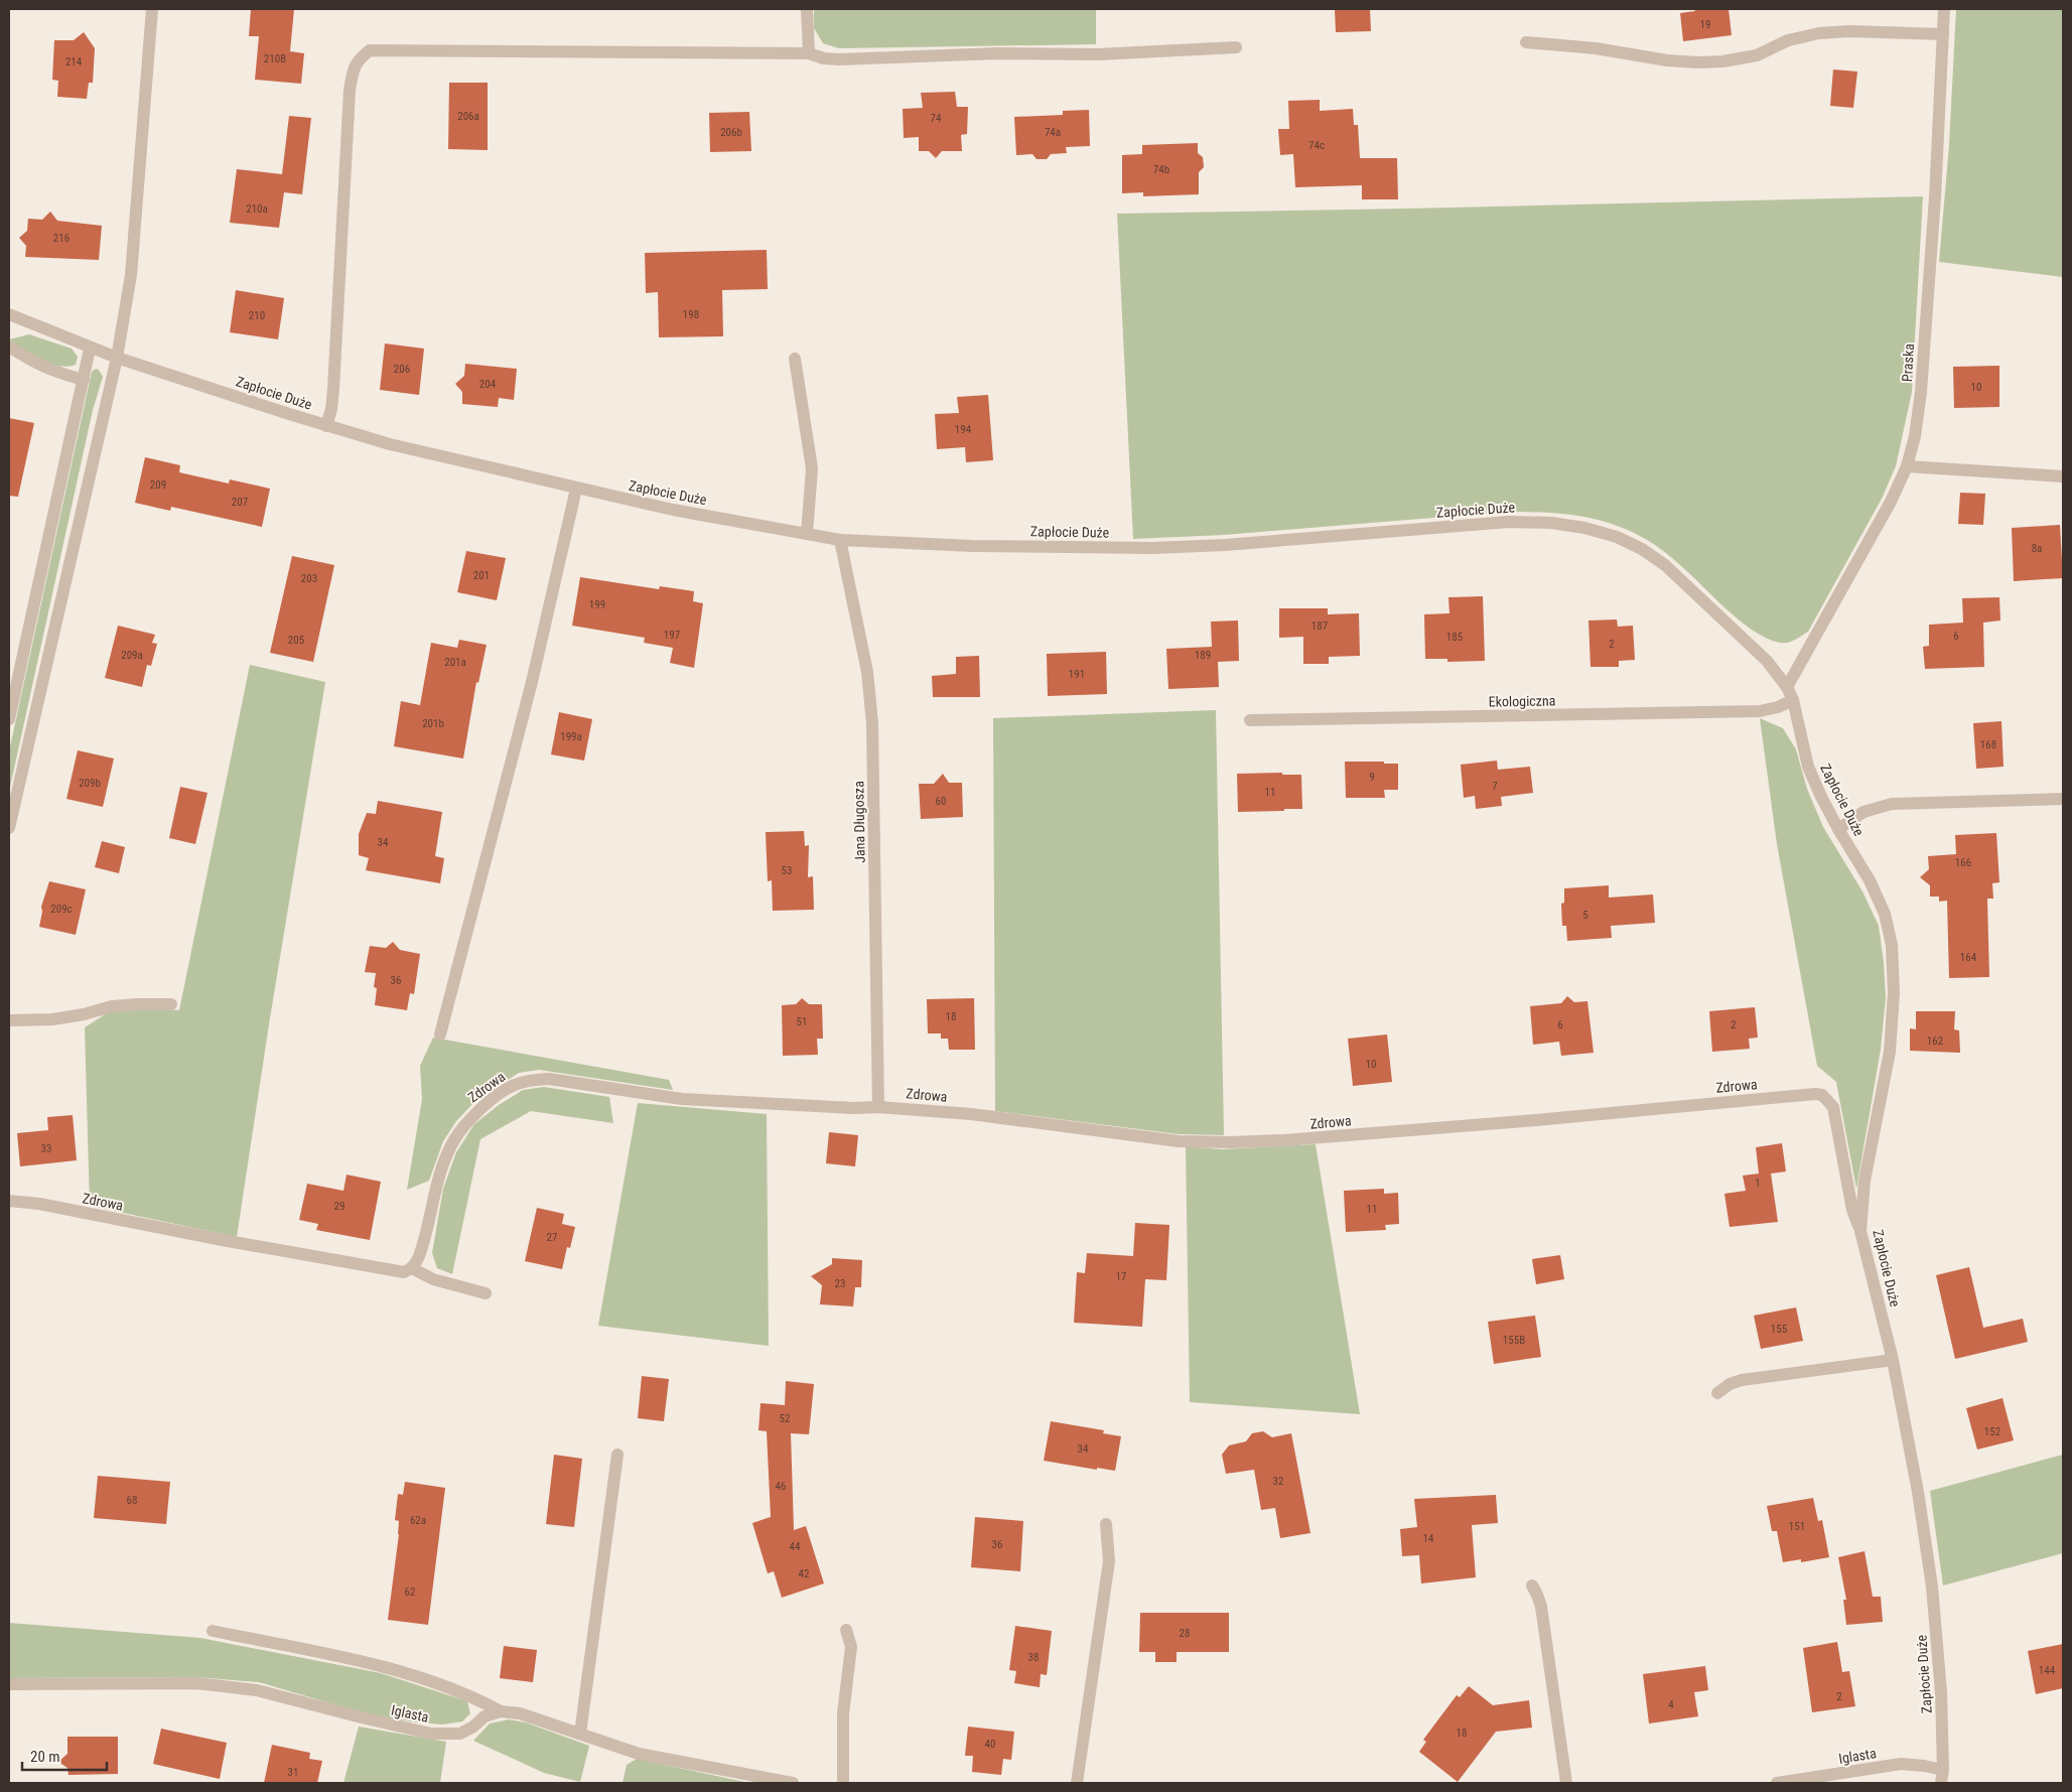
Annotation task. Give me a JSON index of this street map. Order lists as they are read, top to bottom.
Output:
{
  "streets": {
    "street": [
      "Praska",
      "Zapłocie Duże",
      "Ekologiczna",
      "Jana Długosza",
      "Zdrowa",
      "Iglasta"
    ]
  },
  "crossings": [
    ["Praska", "Zapłocie Duże"],
    ["Zapłocie Duże", "Ekologiczna"],
    ["Zapłocie Duże", "Jana Długosza"],
    ["Zapłocie Duże", "Zdrowa"],
    ["Zapłocie Duże", "Iglasta"],
    ["Jana Długosza", "Zdrowa"]
  ],
  "house_numbers": [
    "19",
    "210B",
    "214",
    "206a",
    "74",
    "206b",
    "74a",
    "74c",
    "74b",
    "210a",
    "216",
    "198",
    "210",
    "206",
    "204",
    "10",
    "194",
    "209",
    "207",
    "8a",
    "201",
    "203",
    "199",
    "187",
    "197",
    "6",
    "185",
    "205",
    "2",
    "209a",
    "189",
    "201a",
    "191",
    "201b",
    "199a",
    "168",
    "9",
    "209b",
    "7",
    "11",
    "60",
    "34",
    "166",
    "53",
    "209c",
    "5",
    "164",
    "36",
    "18",
    "51",
    "6",
    "2",
    "162",
    "10",
    "33",
    "1",
    "29",
    "11",
    "27",
    "17",
    "23",
    "155",
    "155B",
    "52",
    "152",
    "34",
    "32",
    "46",
    "68",
    "62a",
    "151",
    "14",
    "36",
    "44",
    "42",
    "62",
    "28",
    "38",
    "144",
    "2",
    "4",
    "18",
    "40",
    "31"
  ],
  "scale_bar": "20 m"
}
